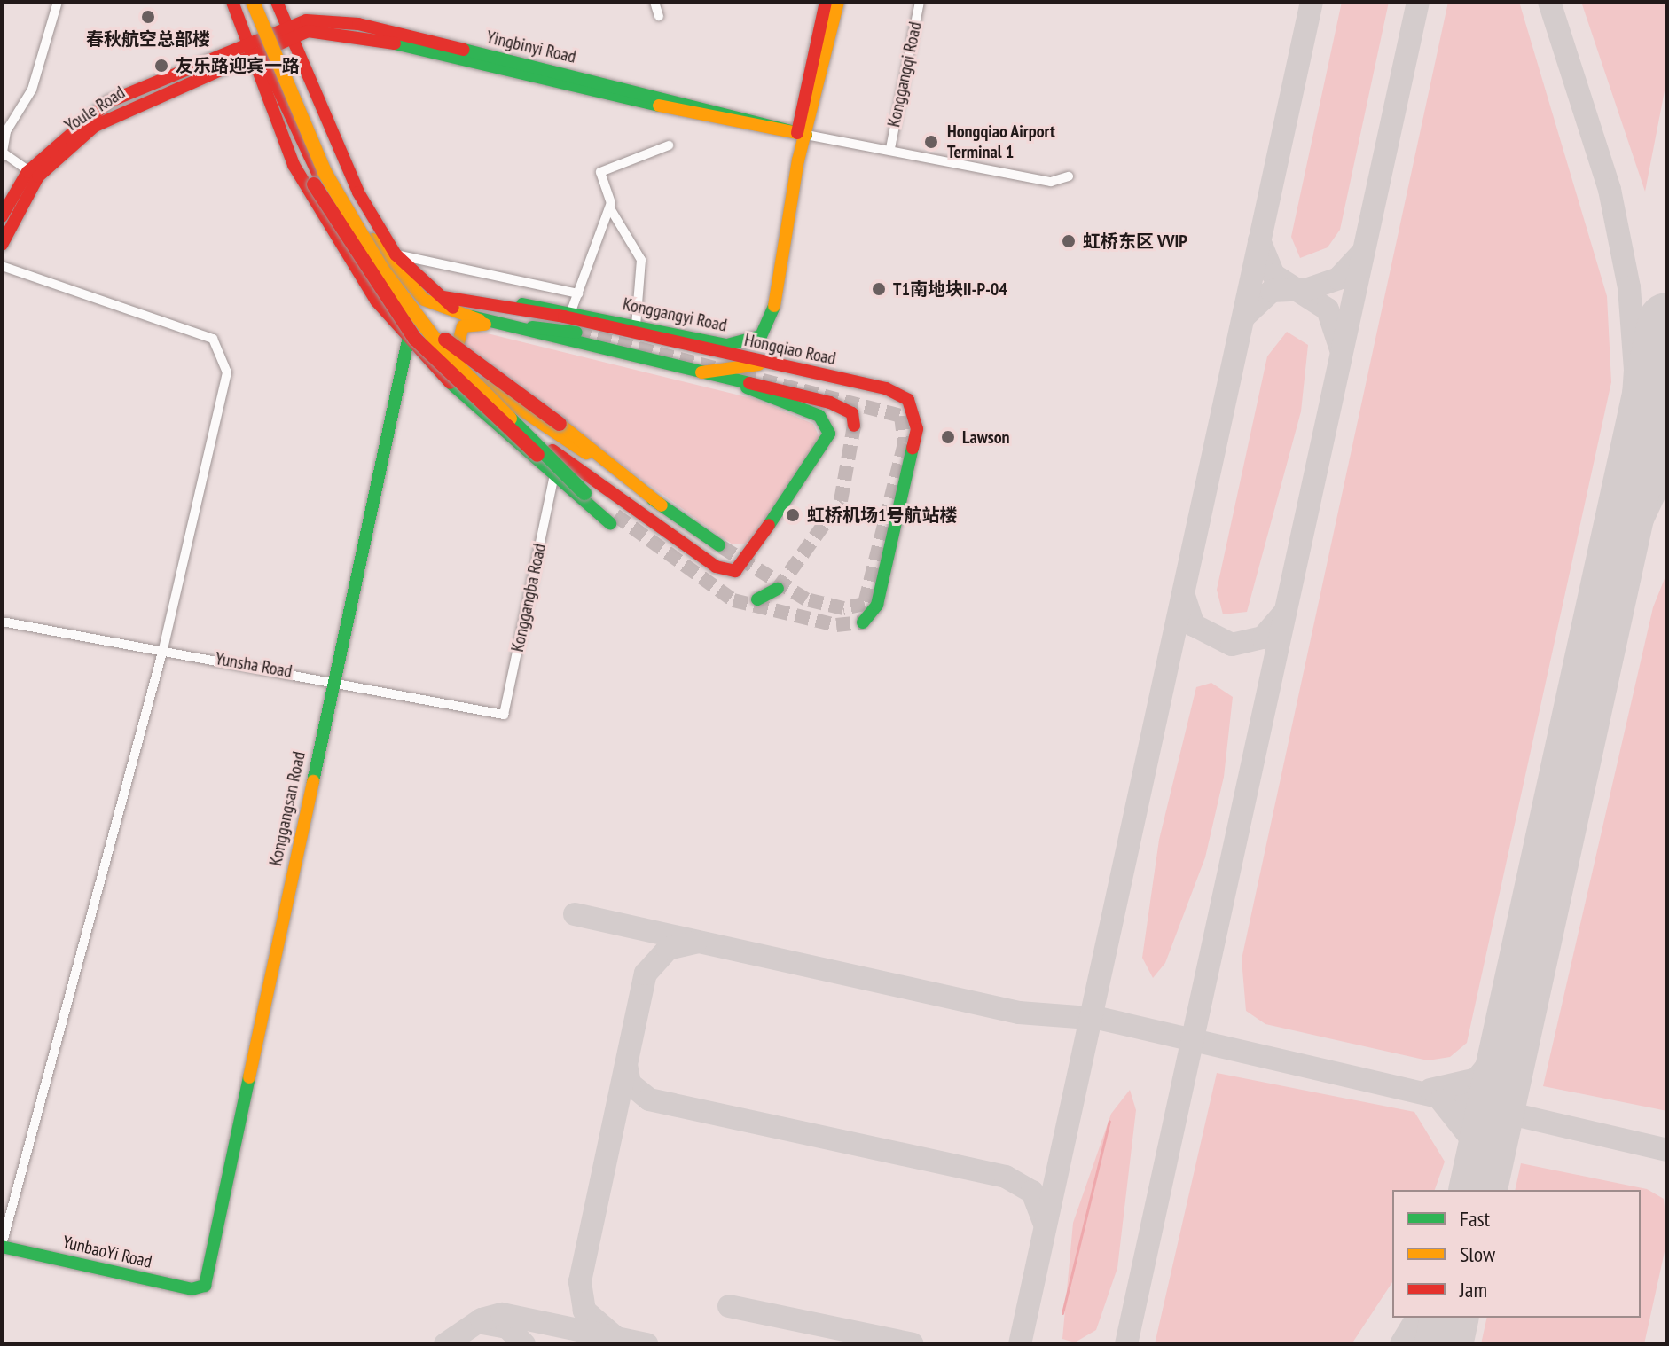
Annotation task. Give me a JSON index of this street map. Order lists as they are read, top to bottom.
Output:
{
  "streets": {
    "main road": [
      "Yingbinyi Road",
      "Youle Road",
      "Konggangyi Road",
      "Hongqiao Road",
      "Konggangsan Road",
      "YunbaoYi Road"
    ],
    "street": ["Konggangqi Road", "Konggangba Road", "Yunsha Road"]
  },
  "crossings": [
    ["Yingbinyi Road", "Konggangqi Road"],
    ["Yingbinyi Road", "Youle Road"],
    ["Yingbinyi Road", "Konggangyi Road"],
    ["Yingbinyi Road", "Hongqiao Road"],
    ["Konggangyi Road", "Hongqiao Road"],
    ["Konggangba Road", "Yunsha Road"],
    ["Yunsha Road", "Konggangsan Road"],
    ["Konggangsan Road", "YunbaoYi Road"]
  ],
  "places": [
    "春秋航空总部楼",
    "友乐路迎宾一路",
    "Hongqiao Airport Terminal 1",
    "虹桥东区 VVIP",
    "T1南地块II-P-04",
    "Lawson",
    "虹桥机场1号航站楼"
  ],
  "legend": ["Fast", "Slow", "Jam"]
}
